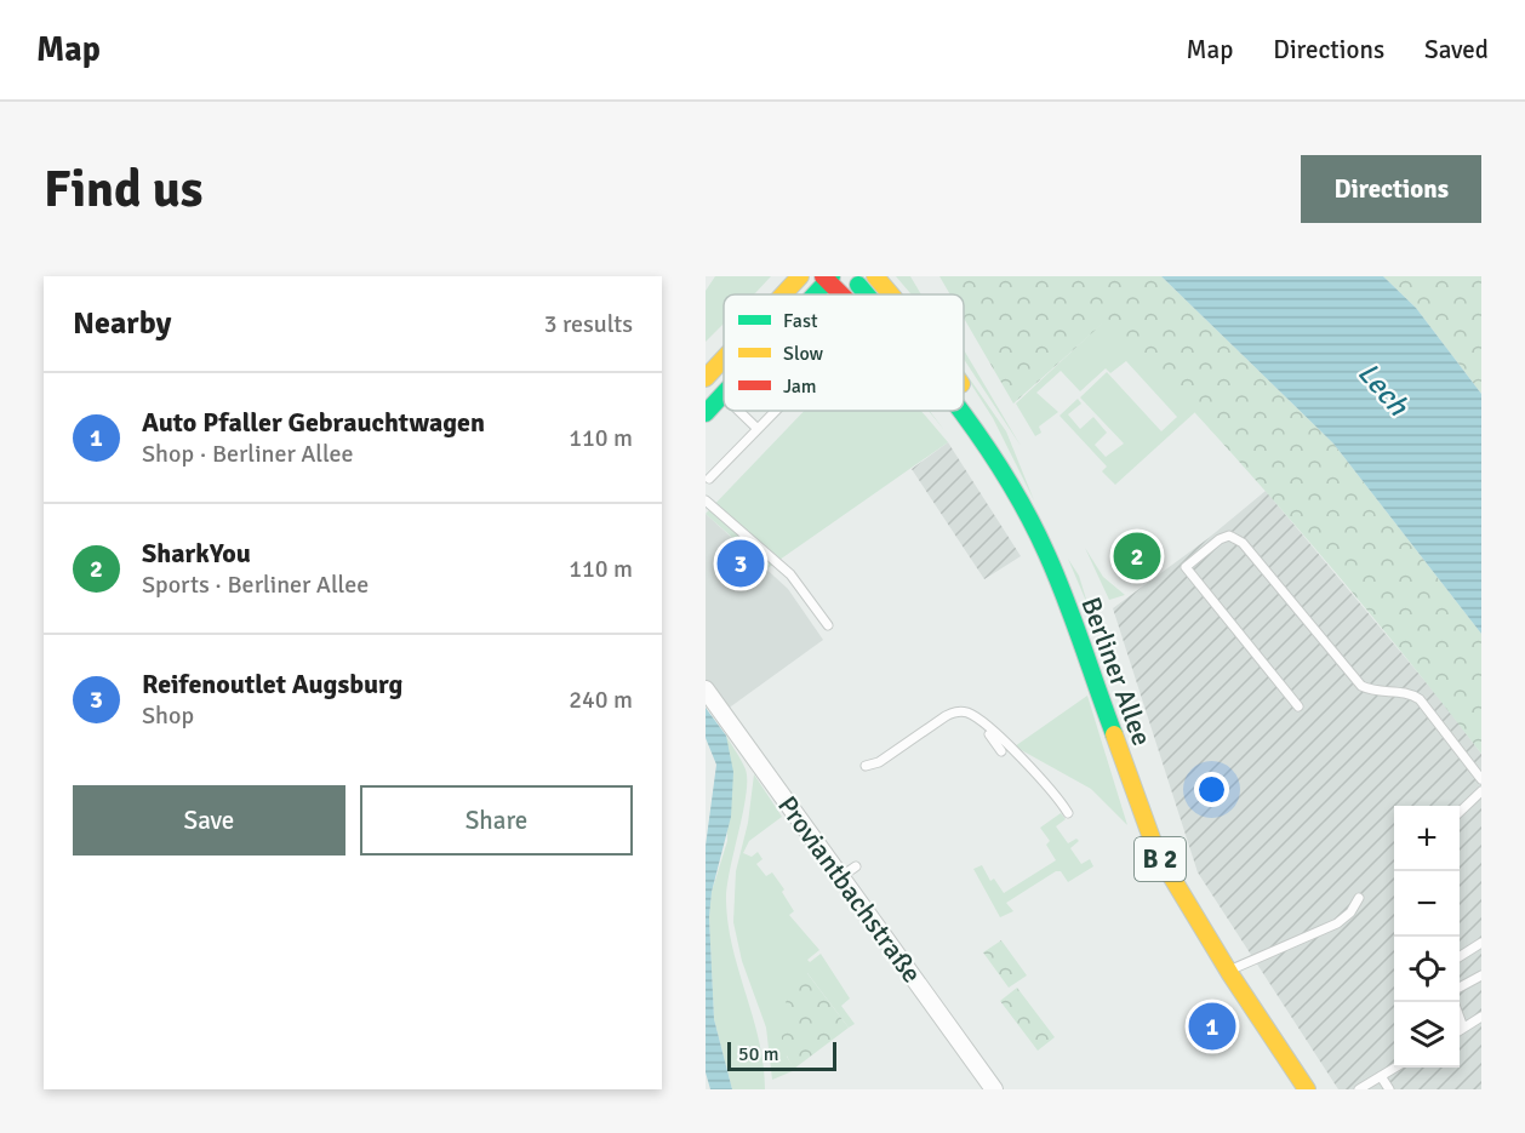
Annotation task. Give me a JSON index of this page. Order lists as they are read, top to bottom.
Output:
{
  "streets": {
    "main road": ["Berliner Allee", "B 2"],
    "street": ["Proviantbachstraße"]
  },
  "water": ["Lech"],
  "legend": ["Fast", "Slow", "Jam"],
  "scale_bar": "50 m",
  "page": {
    "header": "Map",
    "nav": ["Map", "Directions", "Saved"],
    "buttons": [
      "Directions",
      ["Save", "Share"]
    ],
    "title": "Find us",
    "heading": ["Nearby", "3 results"],
    "list": [
      {
        "mark": "1",
        "name": "Auto Pfaller Gebrauchtwagen",
        "note": "Shop · Berliner Allee",
        "value": "110 m"
      },
      {
        "mark": "2",
        "name": "SharkYou",
        "note": "Sports · Berliner Allee",
        "value": "110 m"
      },
      {
        "mark": "3",
        "name": "Reifenoutlet Augsburg",
        "note": "Shop",
        "value": "240 m"
      }
    ],
    "pins": ["2", "3", "1"],
    "map_buttons": ["+", "−"],
    "scale": "50 m"
  }
}
